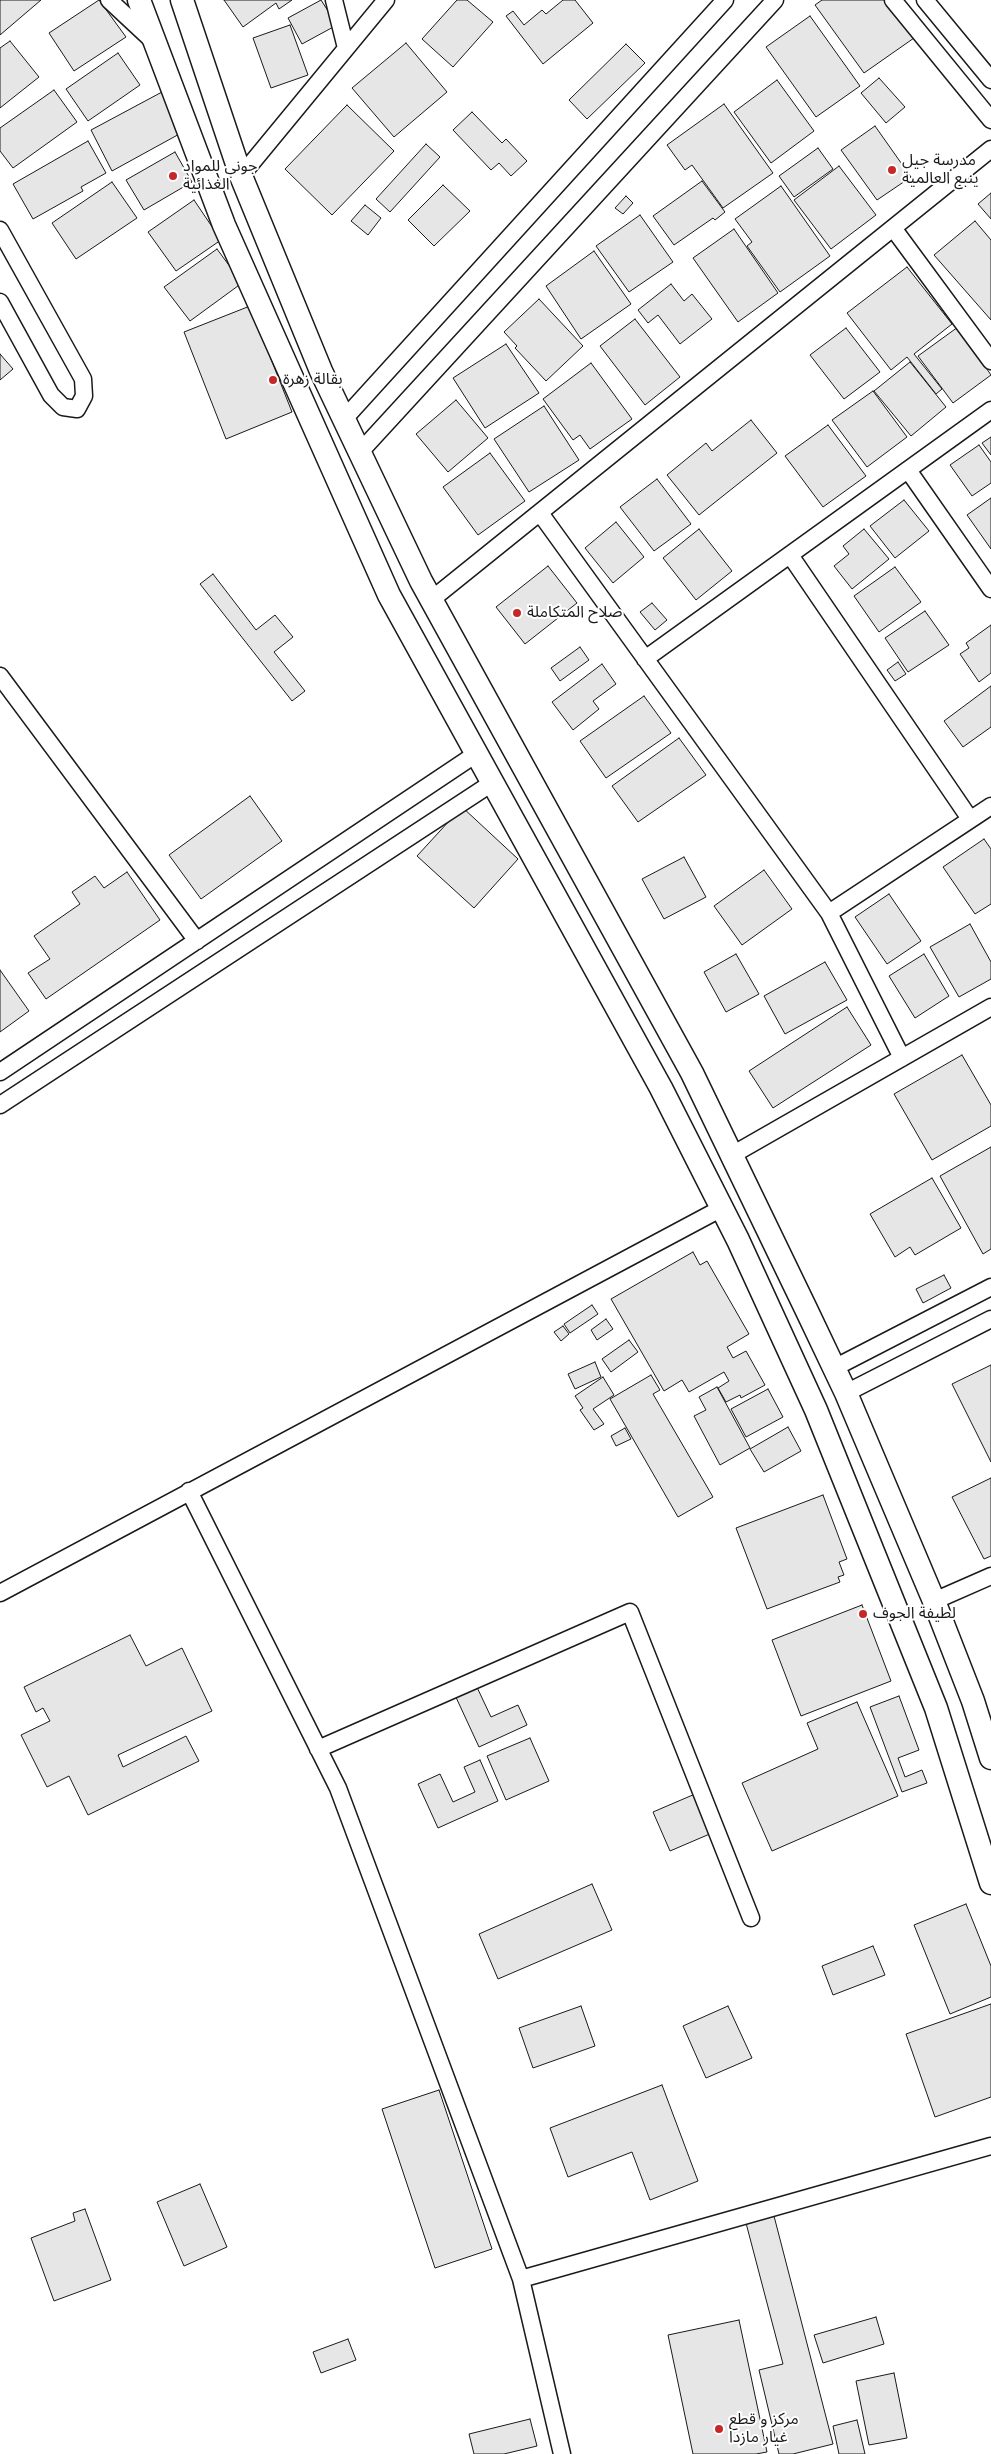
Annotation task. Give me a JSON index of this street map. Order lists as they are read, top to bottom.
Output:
{
  "places": [
    "مدرسة جيل ينبع العالمية",
    "جوني للمواد الغذائية",
    "بقالة زهرة",
    "صلاح المتكاملة",
    "لطيفة الجوف",
    "مركز و قطع غيار مازدا"
  ]
}
